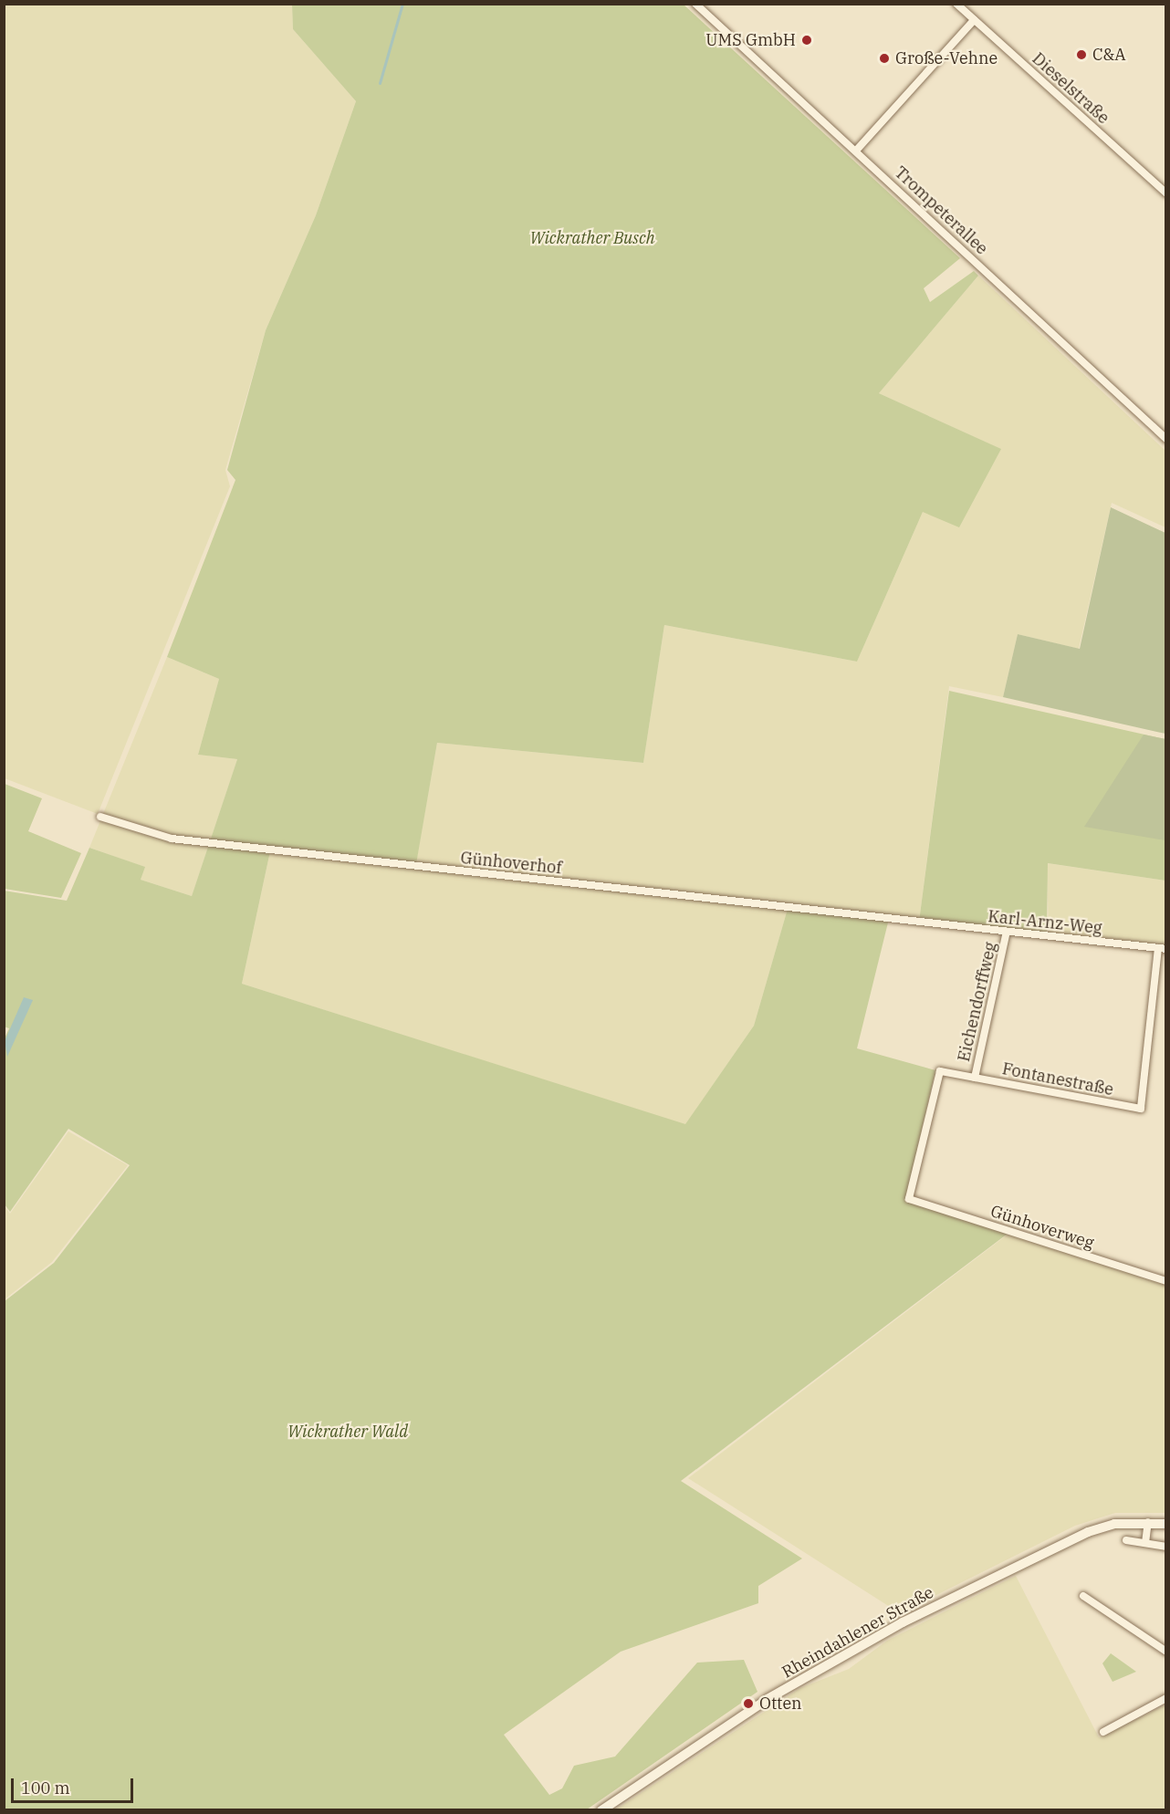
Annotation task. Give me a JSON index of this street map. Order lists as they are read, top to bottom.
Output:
{
  "streets": {
    "main road": ["Rheindahlener Straße"],
    "street": [
      "Dieselstraße",
      "Trompeterallee",
      "Günhoverhof",
      "Karl-Arnz-Weg",
      "Eichendorffweg",
      "Fontanestraße",
      "Günhoverweg"
    ]
  },
  "crossings": [
    ["Günhoverhof", "Karl-Arnz-Weg"],
    ["Karl-Arnz-Weg", "Eichendorffweg"],
    ["Karl-Arnz-Weg", "Fontanestraße"],
    ["Eichendorffweg", "Fontanestraße"],
    ["Fontanestraße", "Günhoverweg"]
  ],
  "parks": ["Wickrather Busch", "Wickrather Wald"],
  "places": [
    "UMS GmbH",
    "C&A",
    "Große-Vehne",
    "Otten"
  ],
  "scale_bar": "100 m"
}
